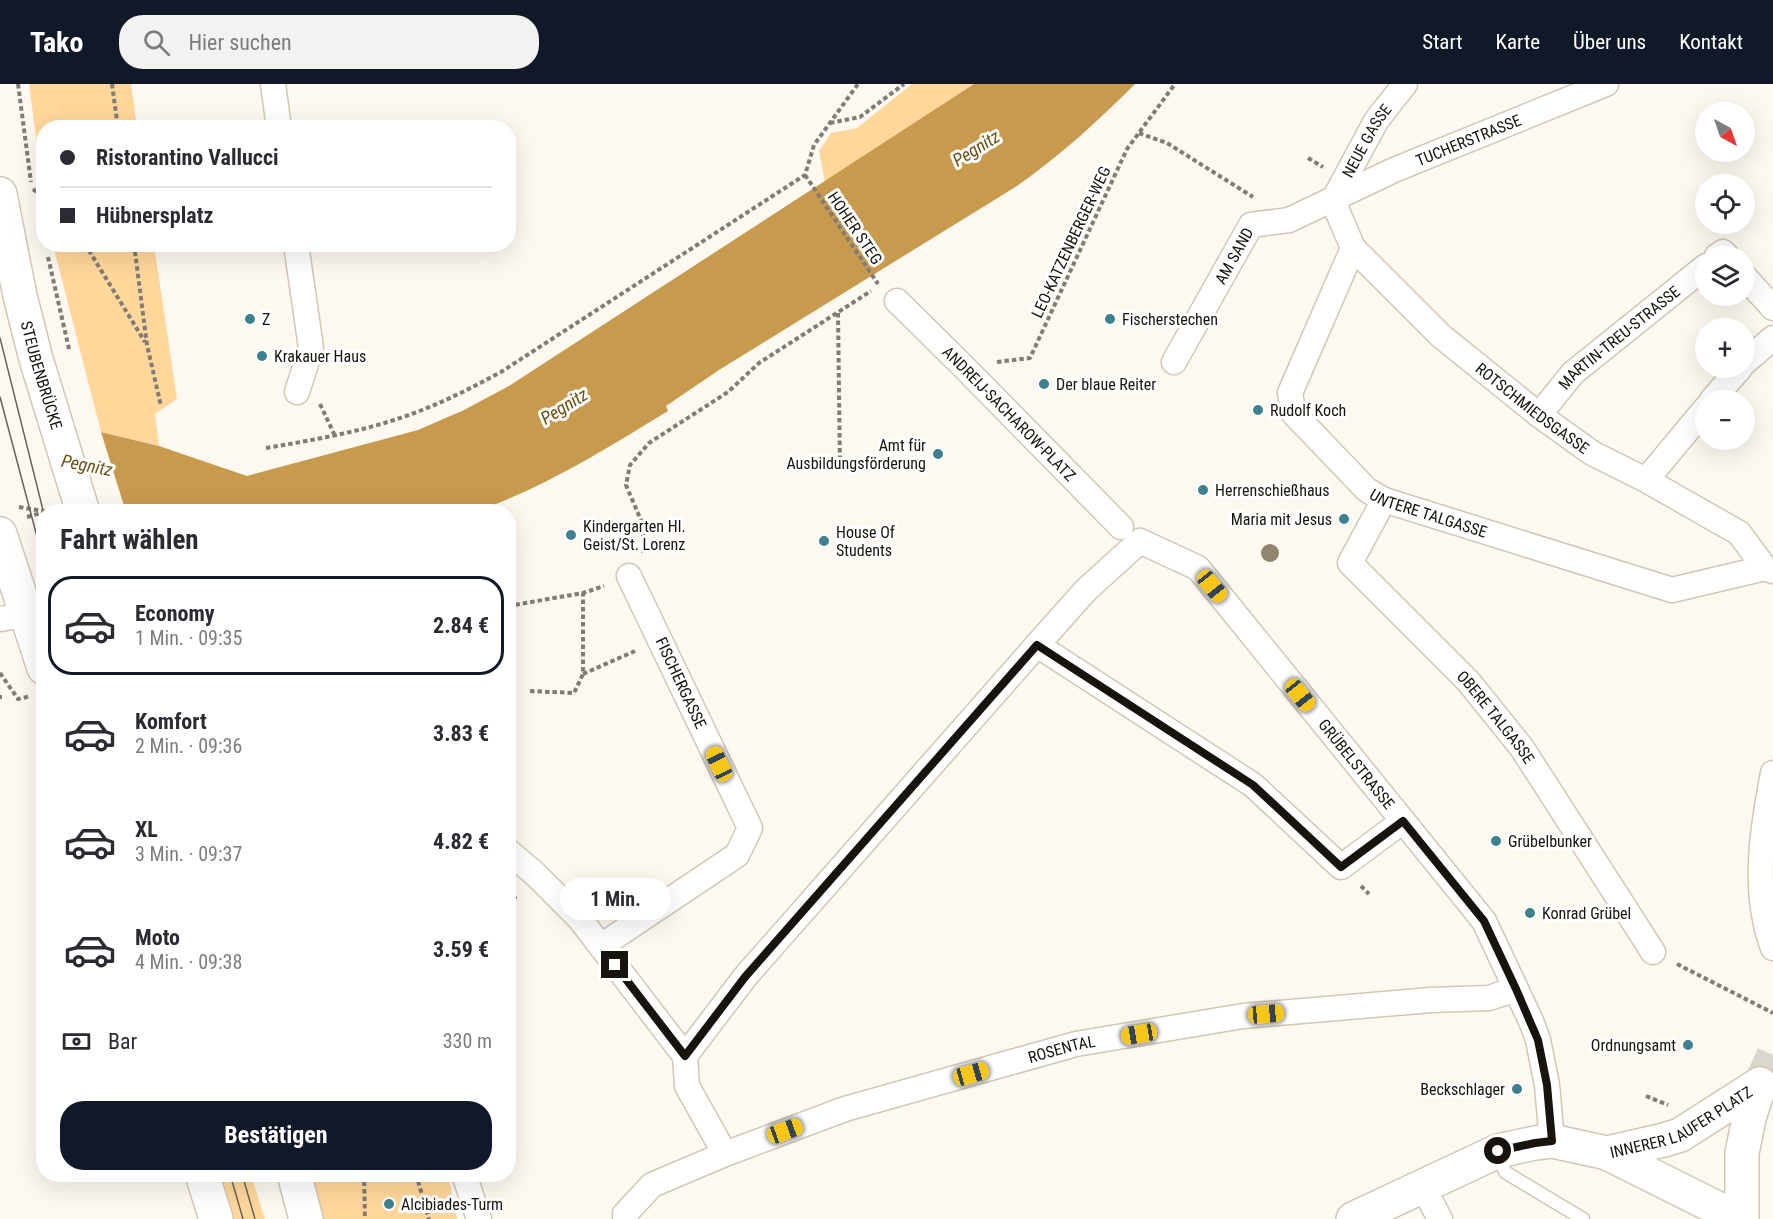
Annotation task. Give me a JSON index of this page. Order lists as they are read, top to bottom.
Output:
{
  "streets": {
    "street": [
      "TUCHERSTRASSE",
      "NEUE GASSE",
      "AM SAND",
      "MARTIN-TREU-STRASSE",
      "STEUBENBRÜCKE",
      "ROTSCHMIEDSGASSE",
      "ANDREIJ-SACHAROW-PLATZ",
      "UNTERE TALGASSE",
      "FISCHERGASSE",
      "OBERE TALGASSE",
      "GRÜBELSTRASSE",
      "ROSENTAL",
      "INNERER LAUFER PLATZ"
    ],
    "path": ["HOHER STEG", "LEO-KATZENBERGER-WEG"]
  },
  "crossings": [
    ["TUCHERSTRASSE", "NEUE GASSE"],
    ["TUCHERSTRASSE", "AM SAND"],
    ["TUCHERSTRASSE", "ROTSCHMIEDSGASSE"],
    ["NEUE GASSE", "AM SAND"],
    ["NEUE GASSE", "ROTSCHMIEDSGASSE"],
    ["HOHER STEG", "ANDREIJ-SACHAROW-PLATZ"],
    ["LEO-KATZENBERGER-WEG", "ANDREIJ-SACHAROW-PLATZ"],
    ["AM SAND", "ROTSCHMIEDSGASSE"],
    ["MARTIN-TREU-STRASSE", "ROTSCHMIEDSGASSE"],
    ["ROTSCHMIEDSGASSE", "UNTERE TALGASSE"],
    ["ANDREIJ-SACHAROW-PLATZ", "GRÜBELSTRASSE"],
    ["UNTERE TALGASSE", "OBERE TALGASSE"],
    ["GRÜBELSTRASSE", "ROSENTAL"]
  ],
  "water": ["Pegnitz"],
  "places": [
    "Z",
    "Fischerstechen",
    "Krakauer Haus",
    "Der blaue Reiter",
    "Rudolf Koch",
    "Amt für Ausbildungsförderung",
    "Herrenschießhaus",
    "Maria mit Jesus",
    "Kindergarten Hl. Geist/St. Lorenz",
    "House Of Students",
    "Grübelbunker",
    "Konrad Grübel",
    "Ordnungsamt",
    "Beckschlager",
    "Alcibiades-Turm"
  ],
  "north": "bottom right",
  "page": {
    "header": "Tako",
    "search": "Hier suchen",
    "nav": [
      "Start",
      "Karte",
      "Über uns",
      "Kontakt"
    ],
    "map_buttons": ["+", "−"],
    "banner": ["Ristorantino Vallucci", "Hübnersplatz"],
    "heading": "Fahrt wählen",
    "list": [
      {
        "name": "Economy",
        "note": "1 Min. · 09:35",
        "value": "2.84 €"
      },
      {
        "name": "Komfort",
        "note": "2 Min. · 09:36",
        "value": "3.83 €"
      },
      {
        "name": "XL",
        "note": "3 Min. · 09:37",
        "value": "4.82 €"
      },
      {
        "name": "Moto",
        "note": "4 Min. · 09:38",
        "value": "3.59 €"
      }
    ],
    "bubble": "1 Min.",
    "pay": ["Bar", "330 m"],
    "buttons": "Bestätigen"
  }
}
